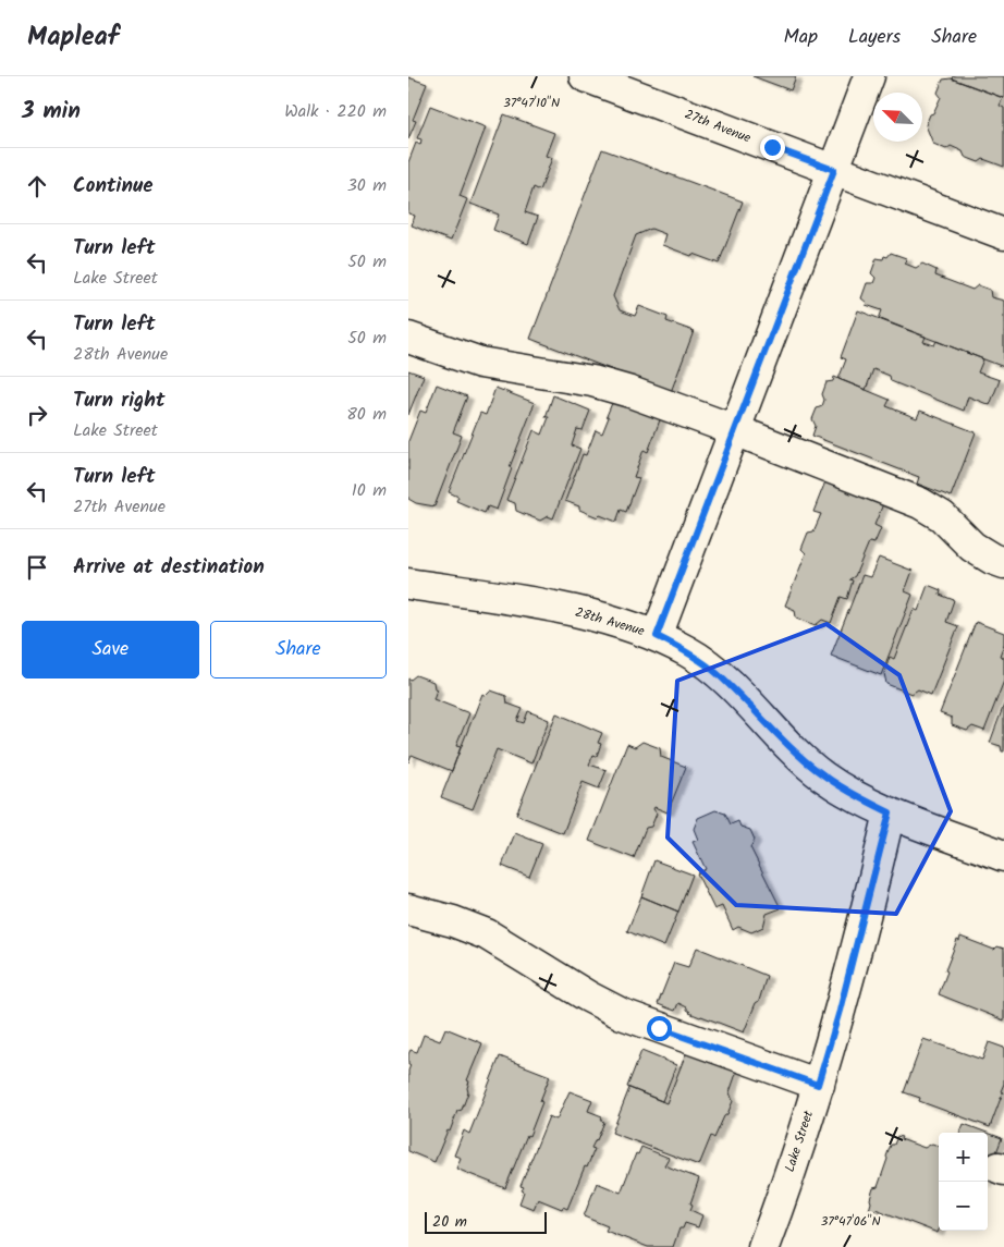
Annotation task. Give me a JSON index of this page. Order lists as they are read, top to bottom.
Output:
{
  "streets": {
    "street": ["27th Avenue", "28th Avenue", "Lake Street"]
  },
  "crossings": [
    ["28th Avenue", "Lake Street"]
  ],
  "scale_bar": "20 m",
  "north": "top left",
  "page": {
    "header": "Mapleaf",
    "nav": ["Map", "Layers", "Share"],
    "heading": ["3 min", "Walk · 220 m"],
    "list": [
      ["Continue", "30 m"],
      ["Turn left", "Lake Street", "50 m"],
      ["Turn left", "28th Avenue", "50 m"],
      ["Turn right", "Lake Street", "80 m"],
      ["Turn left", "27th Avenue", "10 m"],
      "Arrive at destination"
    ],
    "buttons": ["Save", "Share"],
    "map_buttons": ["+", "−"],
    "scale": "20 m"
  },
  "coordinates": ["37°47'10\"N", "37°47'06\"N"]
}
